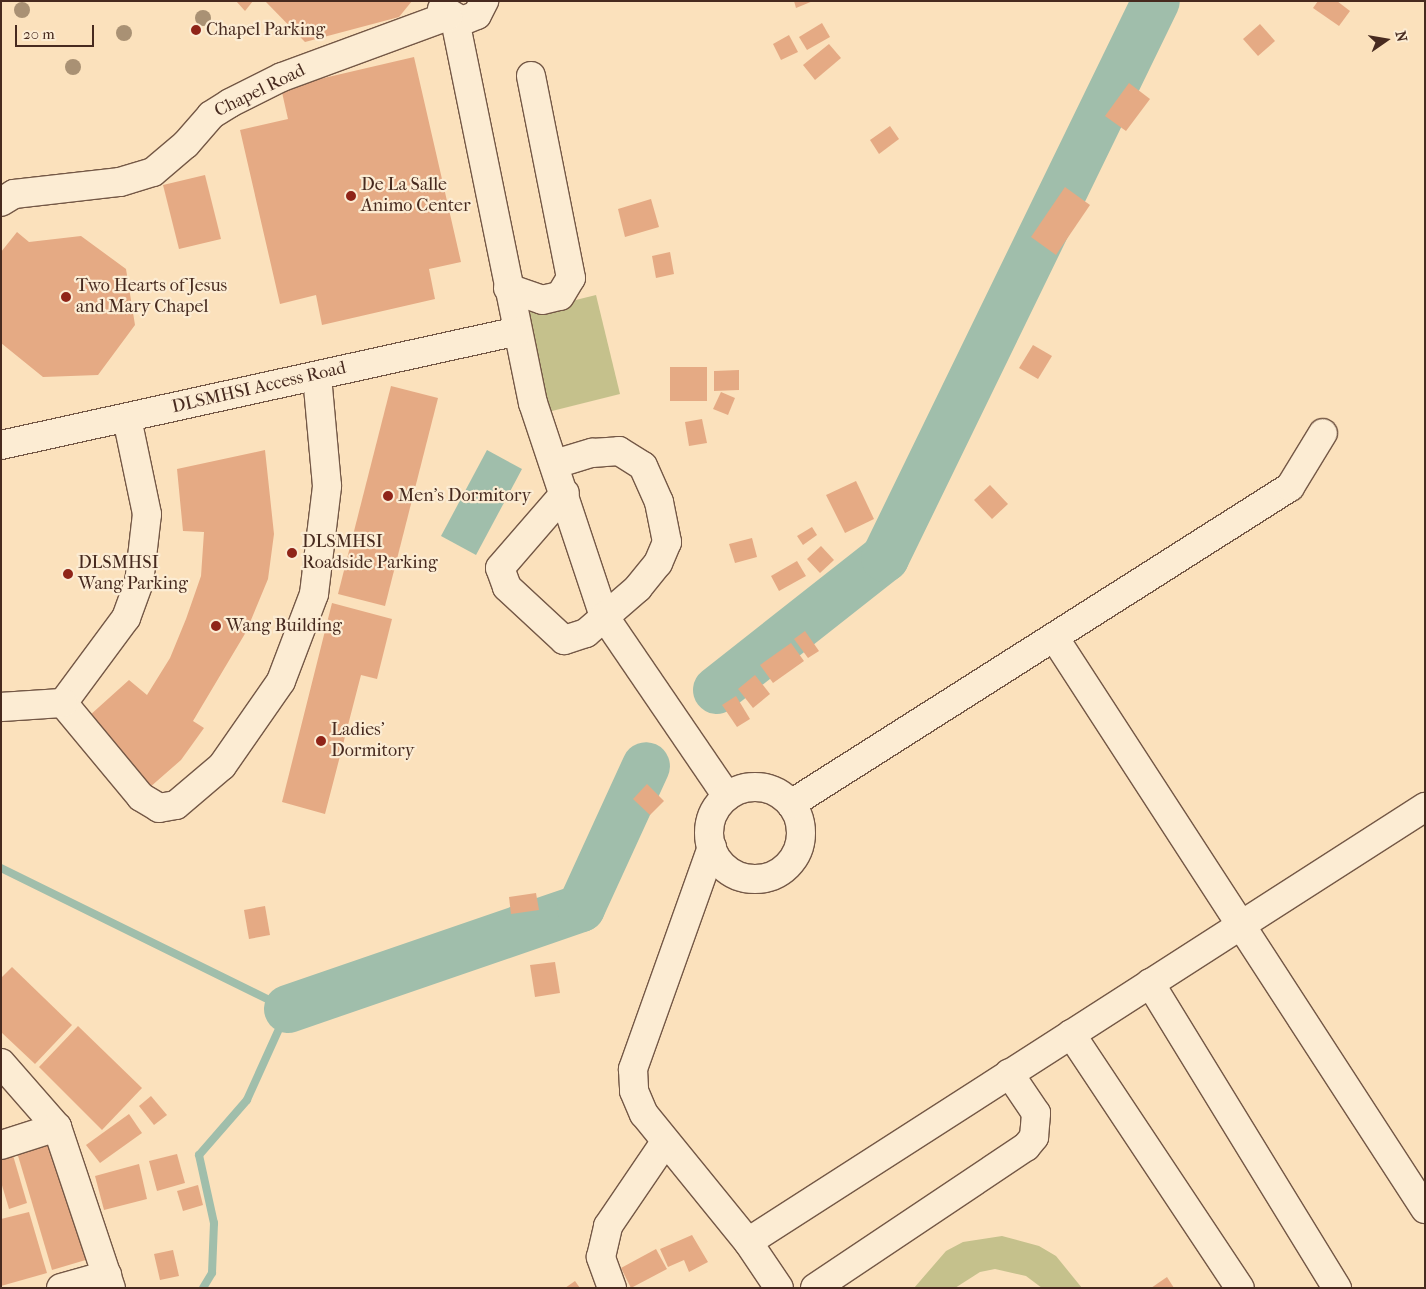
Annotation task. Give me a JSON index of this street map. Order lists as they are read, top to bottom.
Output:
{
  "streets": {
    "street": ["Chapel Road", "DLSMHSI Access Road"]
  },
  "places": [
    "Chapel Parking",
    "De La Salle Animo Center",
    "Two Hearts of Jesus and Mary Chapel",
    "Men's Dormitory",
    "DLSMHSI Roadside Parking",
    "DLSMHSI Wang Parking",
    "Wang Building",
    "Ladies' Dormitory"
  ],
  "scale_bar": "20 m",
  "north": "right"
}
